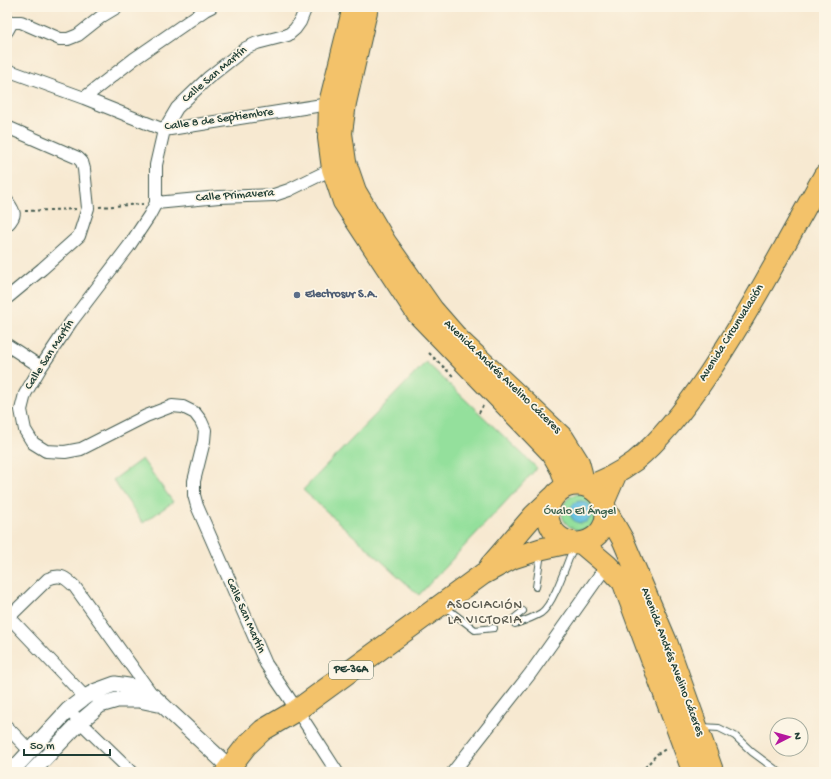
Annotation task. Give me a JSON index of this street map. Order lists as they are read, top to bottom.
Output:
{
  "streets": {
    "highway": ["Avenida Circunvalación", "Avenida Andrés Avelino Cáceres", "PE-36A"],
    "street": ["Calle San Martín", "Calle 8 de Septiembre", "Calle Primavera"]
  },
  "crossings": [
    ["Calle San Martín", "Calle 8 de Septiembre"],
    ["Calle San Martín", "Calle Primavera"],
    ["Calle San Martín", "Avenida Circunvalación"],
    ["Calle 8 de Septiembre", "Avenida Andrés Avelino Cáceres"],
    ["Calle Primavera", "Avenida Andrés Avelino Cáceres"],
    ["Avenida Circunvalación", "Avenida Andrés Avelino Cáceres"]
  ],
  "districts": ["ASOCIACIÓN LA VICTORIA"],
  "parks": ["Óvalo El Ángel"],
  "places": ["Electrosur S.A."],
  "scale_bar": "50 m",
  "north": "right"
}
